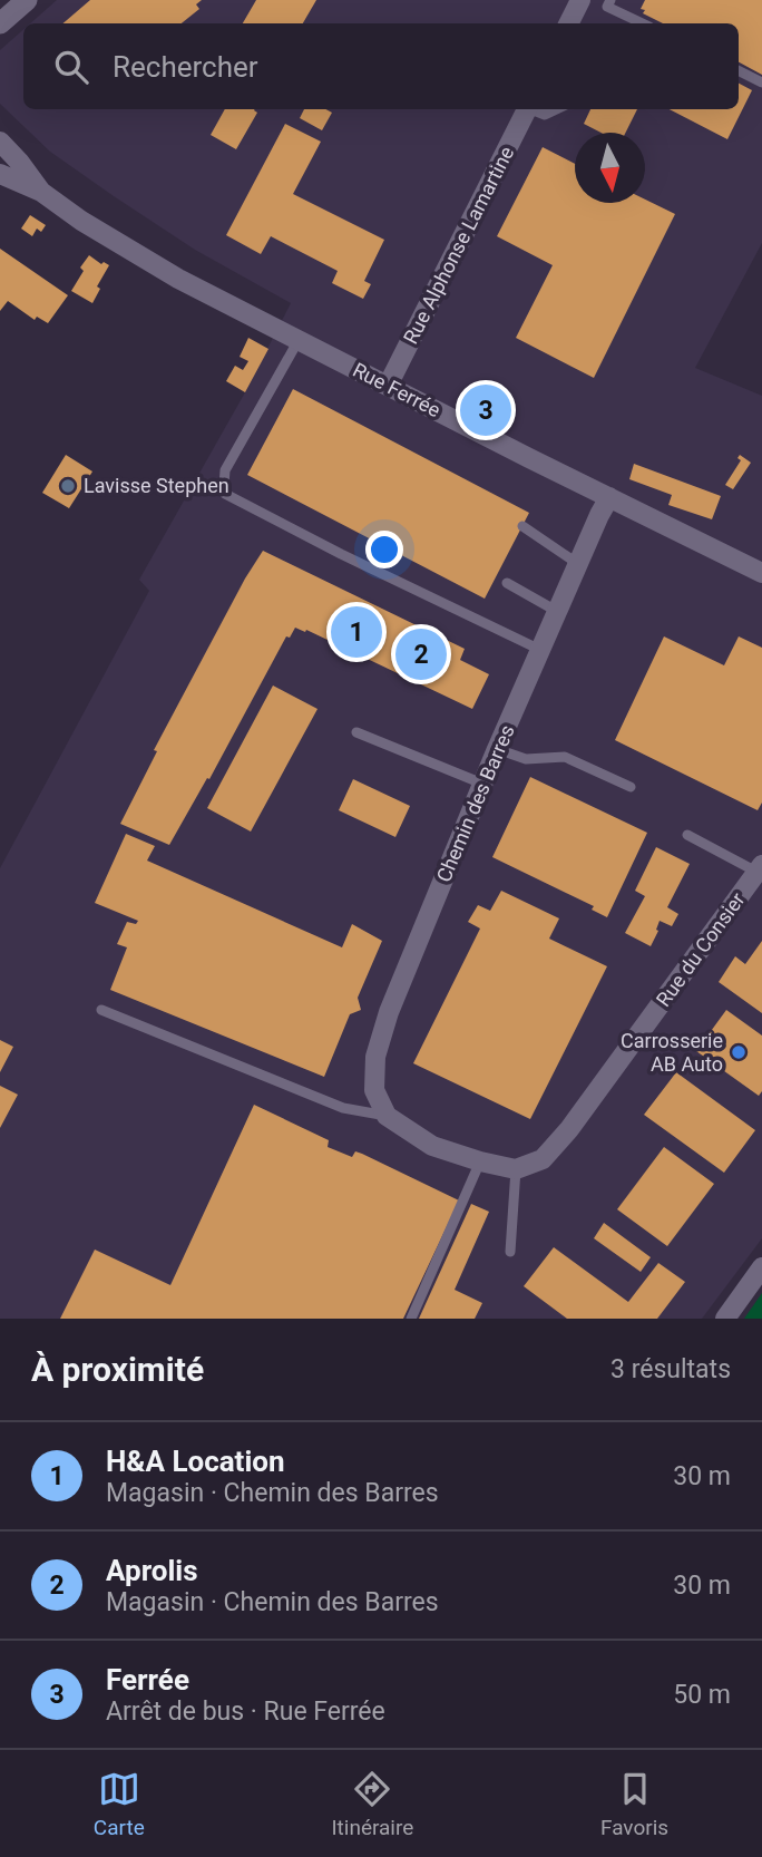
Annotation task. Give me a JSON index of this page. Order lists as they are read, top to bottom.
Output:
{
  "streets": {
    "street": [
      "Rue Alphonse Lamartine",
      "Rue Ferrée",
      "Chemin des Barres",
      "Rue du Consier"
    ]
  },
  "crossings": [
    ["Rue Alphonse Lamartine", "Rue Ferrée"],
    ["Rue Ferrée", "Chemin des Barres"]
  ],
  "places": ["Lavisse Stephen", "Carrosserie AB Auto"],
  "north": "bottom",
  "page": {
    "search": "Rechercher",
    "pins": ["3", "1", "2"],
    "heading": ["À proximité", "3 résultats"],
    "list": [
      {
        "mark": "1",
        "name": "H&A Location",
        "note": "Magasin · Chemin des Barres",
        "value": "30 m"
      },
      {
        "mark": "2",
        "name": "Aprolis",
        "note": "Magasin · Chemin des Barres",
        "value": "30 m"
      },
      {
        "mark": "3",
        "name": "Ferrée",
        "note": "Arrêt de bus · Rue Ferrée",
        "value": "50 m"
      }
    ],
    "nav": ["Carte", "Itinéraire", "Favoris"]
  }
}
